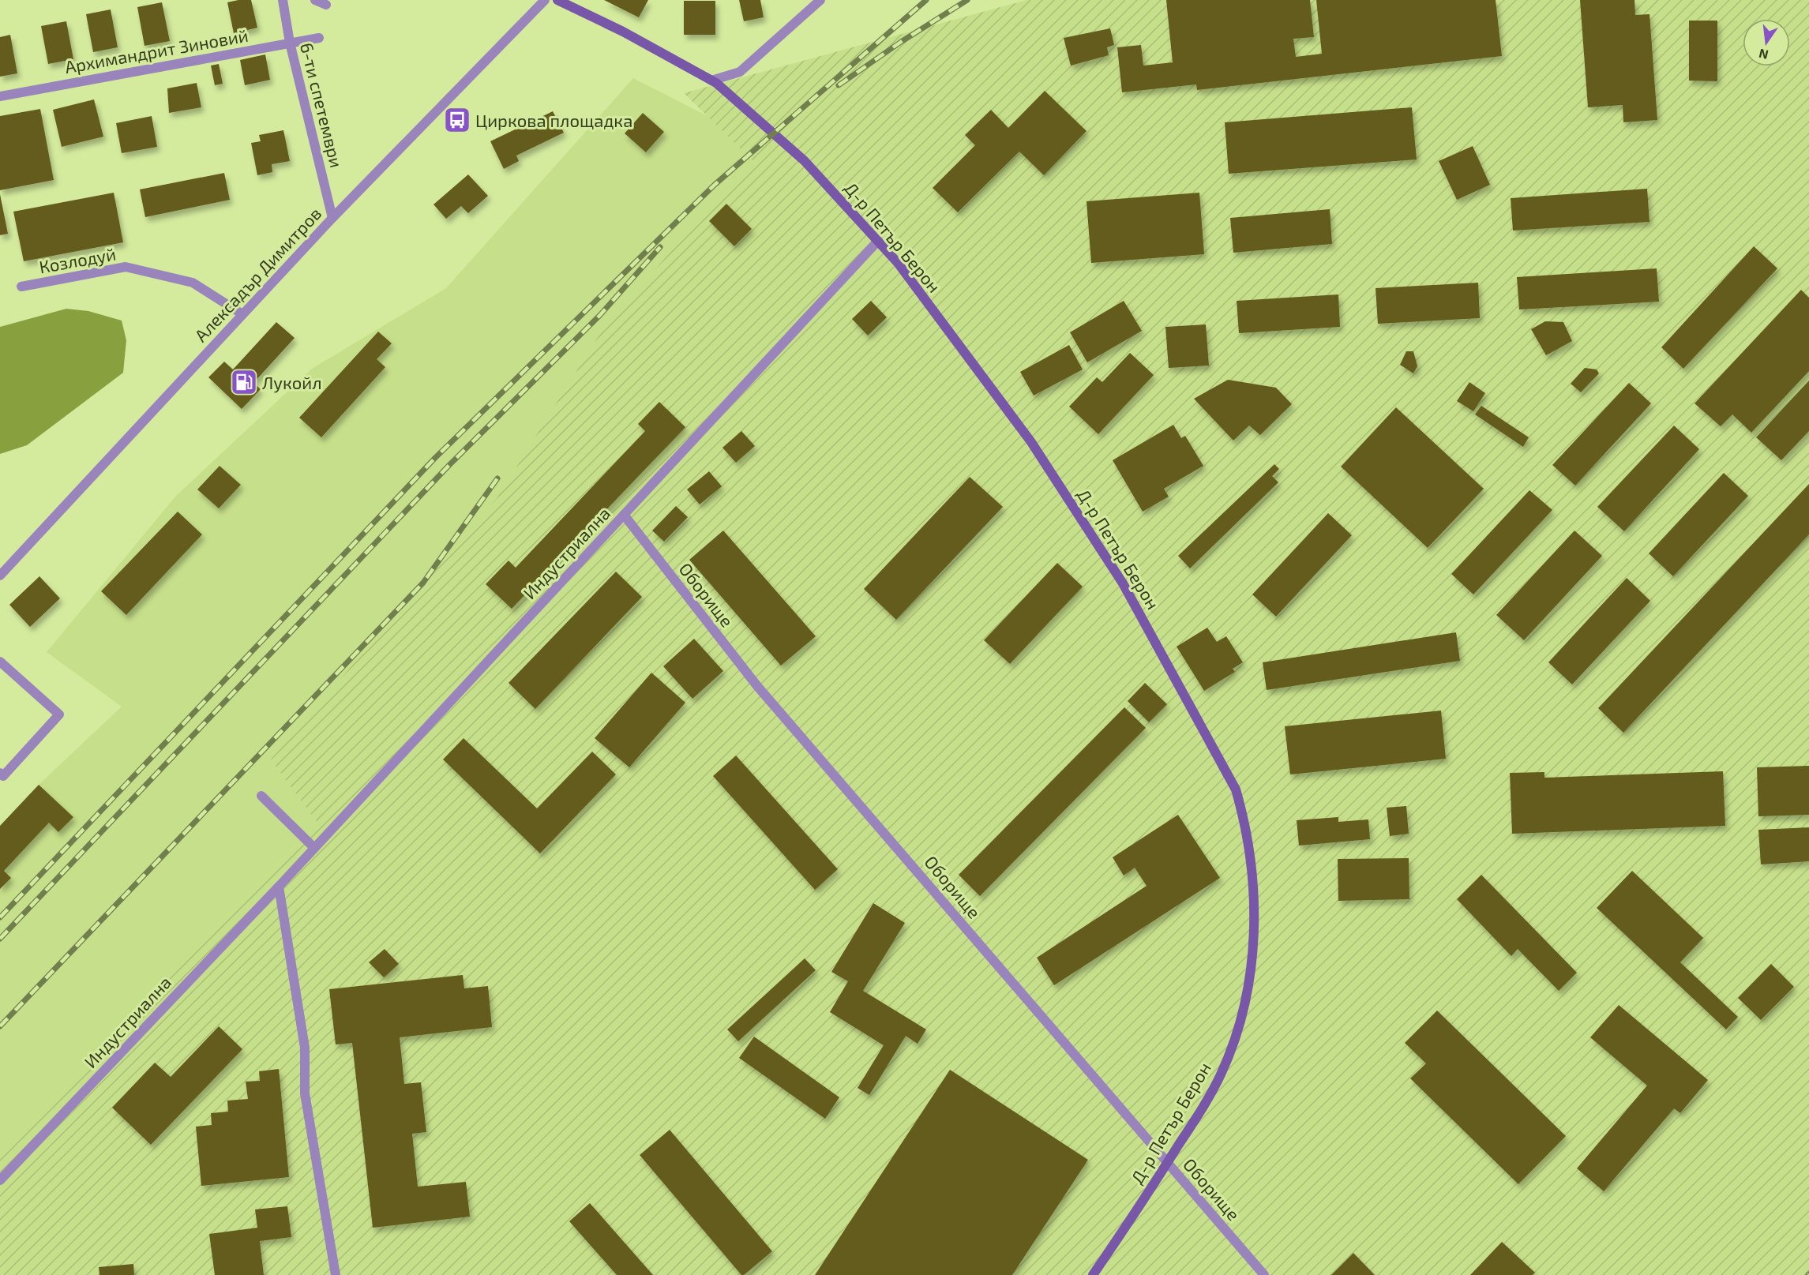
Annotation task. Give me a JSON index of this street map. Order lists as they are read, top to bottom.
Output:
{
  "streets": {
    "street": [
      "Архимандрит Зиновий",
      "6-ти спетември",
      "Д-р Петър Берон",
      "Козлодуй",
      "Алексадър Димитров",
      "Индустриална",
      "Оборище"
    ]
  },
  "crossings": [
    ["Архимандрит Зиновий", "6-ти спетември"],
    ["6-ти спетември", "Алексадър Димитров"],
    ["Д-р Петър Берон", "Индустриална"],
    ["Д-р Петър Берон", "Оборище"],
    ["Козлодуй", "Алексадър Димитров"],
    ["Индустриална", "Оборище"]
  ],
  "places": {
    "bus stop": ["Циркова площадка"],
    "fuel station": ["Лукойл"]
  },
  "north": "bottom"
}
